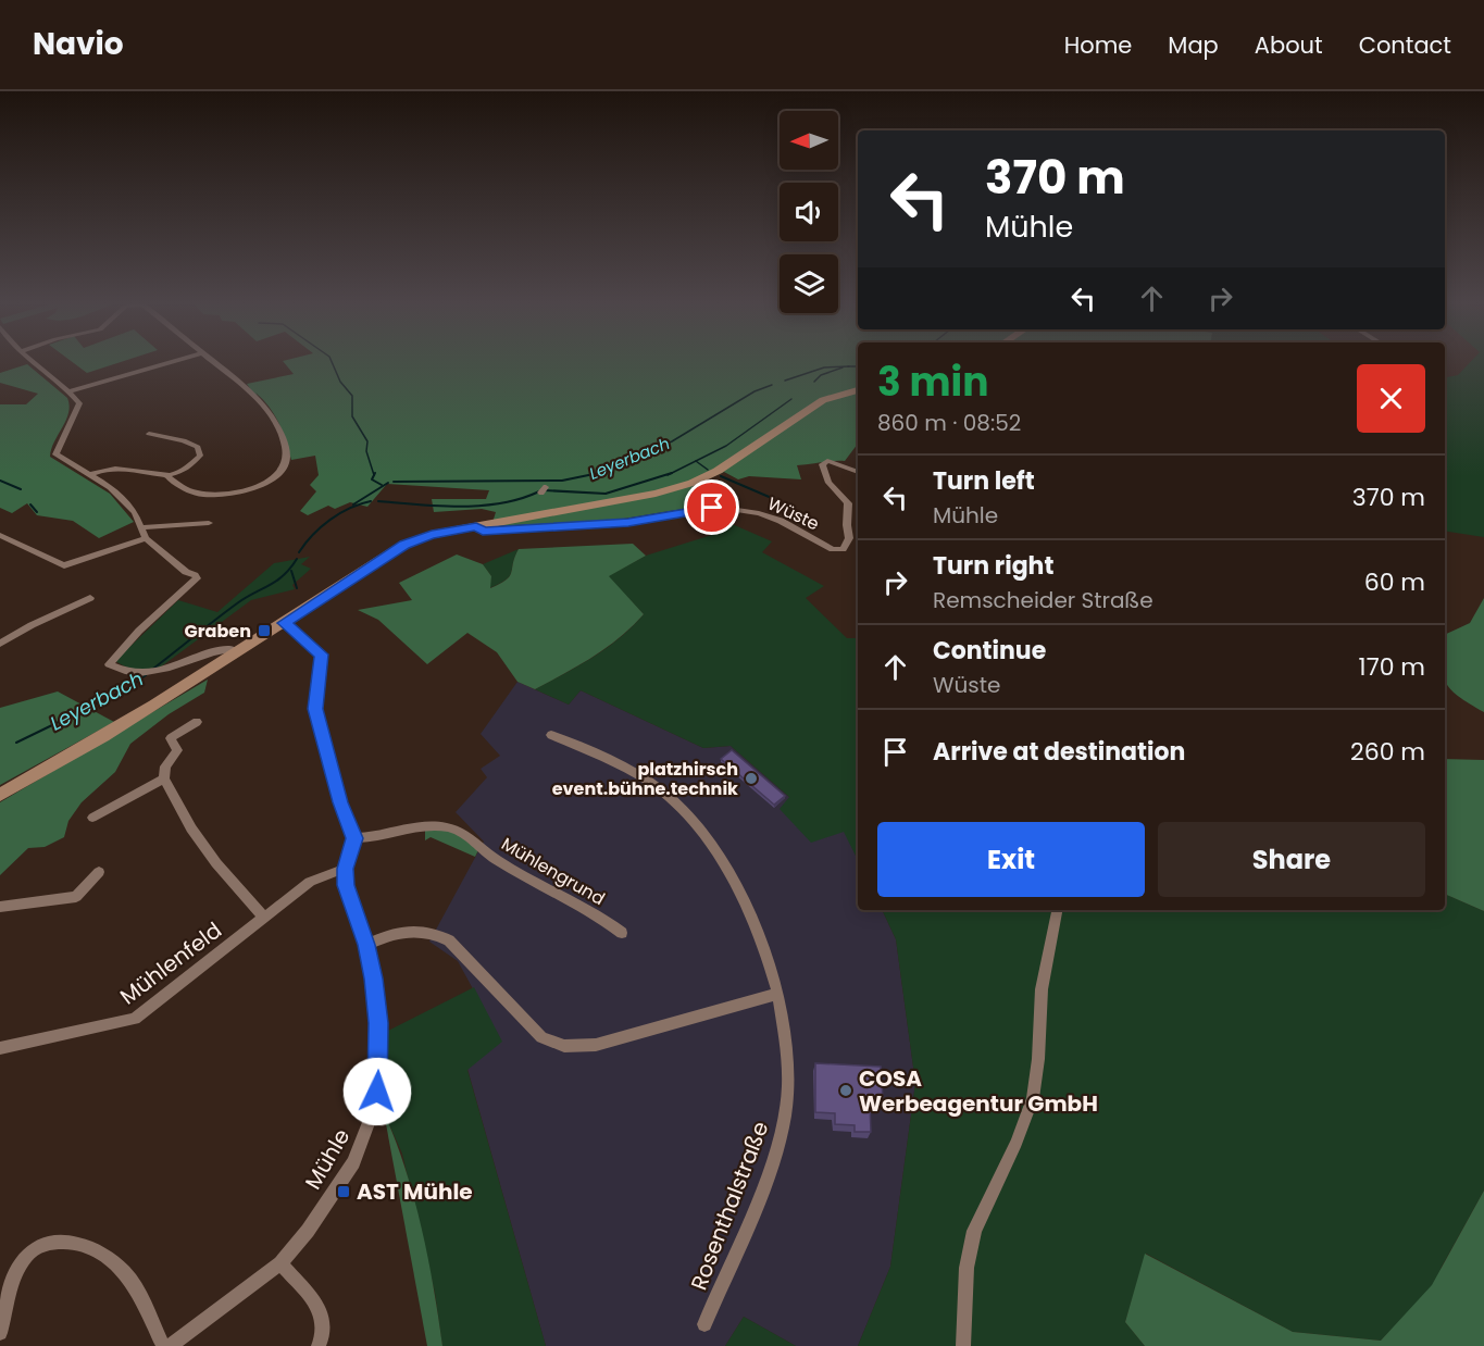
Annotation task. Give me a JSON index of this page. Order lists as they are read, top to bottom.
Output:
{
  "streets": {
    "street": [
      "Wüste",
      "Mühlengrund",
      "Mühlenfeld",
      "Mühle",
      "Rosenthalstraße"
    ]
  },
  "crossings": [
    ["Mühlengrund", "Mühle"],
    ["Mühlenfeld", "Mühle"]
  ],
  "water": ["Leyerbach"],
  "places": {
    "transit": ["Graben", "AST Mühle"],
    "other": ["platzhirsch event.bühne.technik", "COSA Werbeagentur GmbH"]
  },
  "north": "left",
  "page": {
    "header": "Navio",
    "nav": [
      "Home",
      "Map",
      "About",
      "Contact"
    ],
    "turn": ["370 m", "Mühle"],
    "heading": ["3 min", "860 m · 08:52"],
    "list": [
      {
        "name": "Turn left",
        "note": "Mühle",
        "value": "370 m"
      },
      {
        "name": "Turn right",
        "note": "Remscheider Straße",
        "value": "60 m"
      },
      {
        "name": "Continue",
        "note": "Wüste",
        "value": "170 m"
      },
      {
        "name": "Arrive at destination",
        "value": "260 m"
      }
    ],
    "buttons": ["Exit", "Share"]
  }
}
